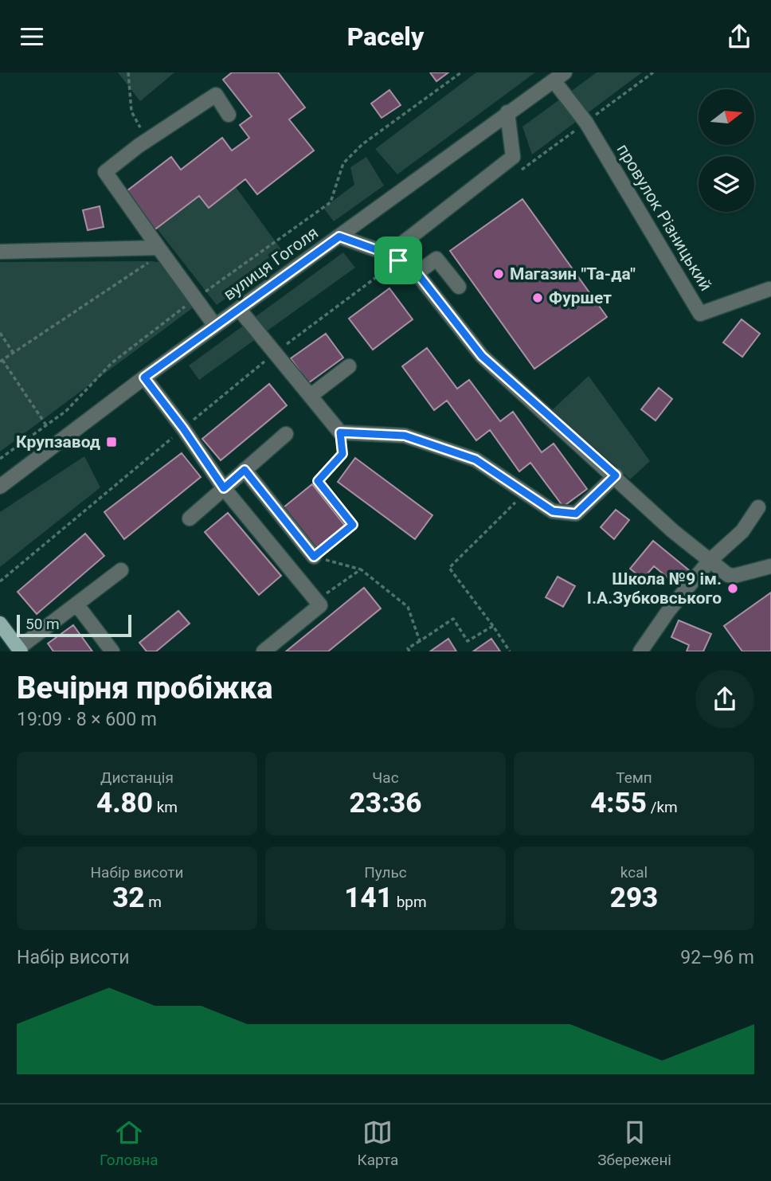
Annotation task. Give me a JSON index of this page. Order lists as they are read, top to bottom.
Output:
{
  "streets": {
    "street": ["провулок Різницький", "вулиця Гоголя"]
  },
  "crossings": [
    ["провулок Різницький", "вулиця Гоголя"]
  ],
  "places": {
    "other": ["Магазин \"Та-да\"", "Фуршет", "Школа №9 ім. І.А.Зубковського"],
    "transit": ["Крупзавод"]
  },
  "scale_bar": "50 m",
  "north": "right",
  "page": {
    "header": "Pacely",
    "scale": "50 m",
    "heading": ["Вечірня пробіжка", "19:09 · 8 × 600 m"],
    "stats": [
      ["Дистанція", "4.80 km"],
      ["Час", "23:36"],
      ["Темп", "4:55 /km"],
      ["Набір висоти", "32 m"],
      ["Пульс", "141 bpm"],
      ["kcal", "293"]
    ],
    "chart": ["Набір висоти", "92–96 m"],
    "tabs": ["Головна", "Карта", "Збережені"]
  }
}
